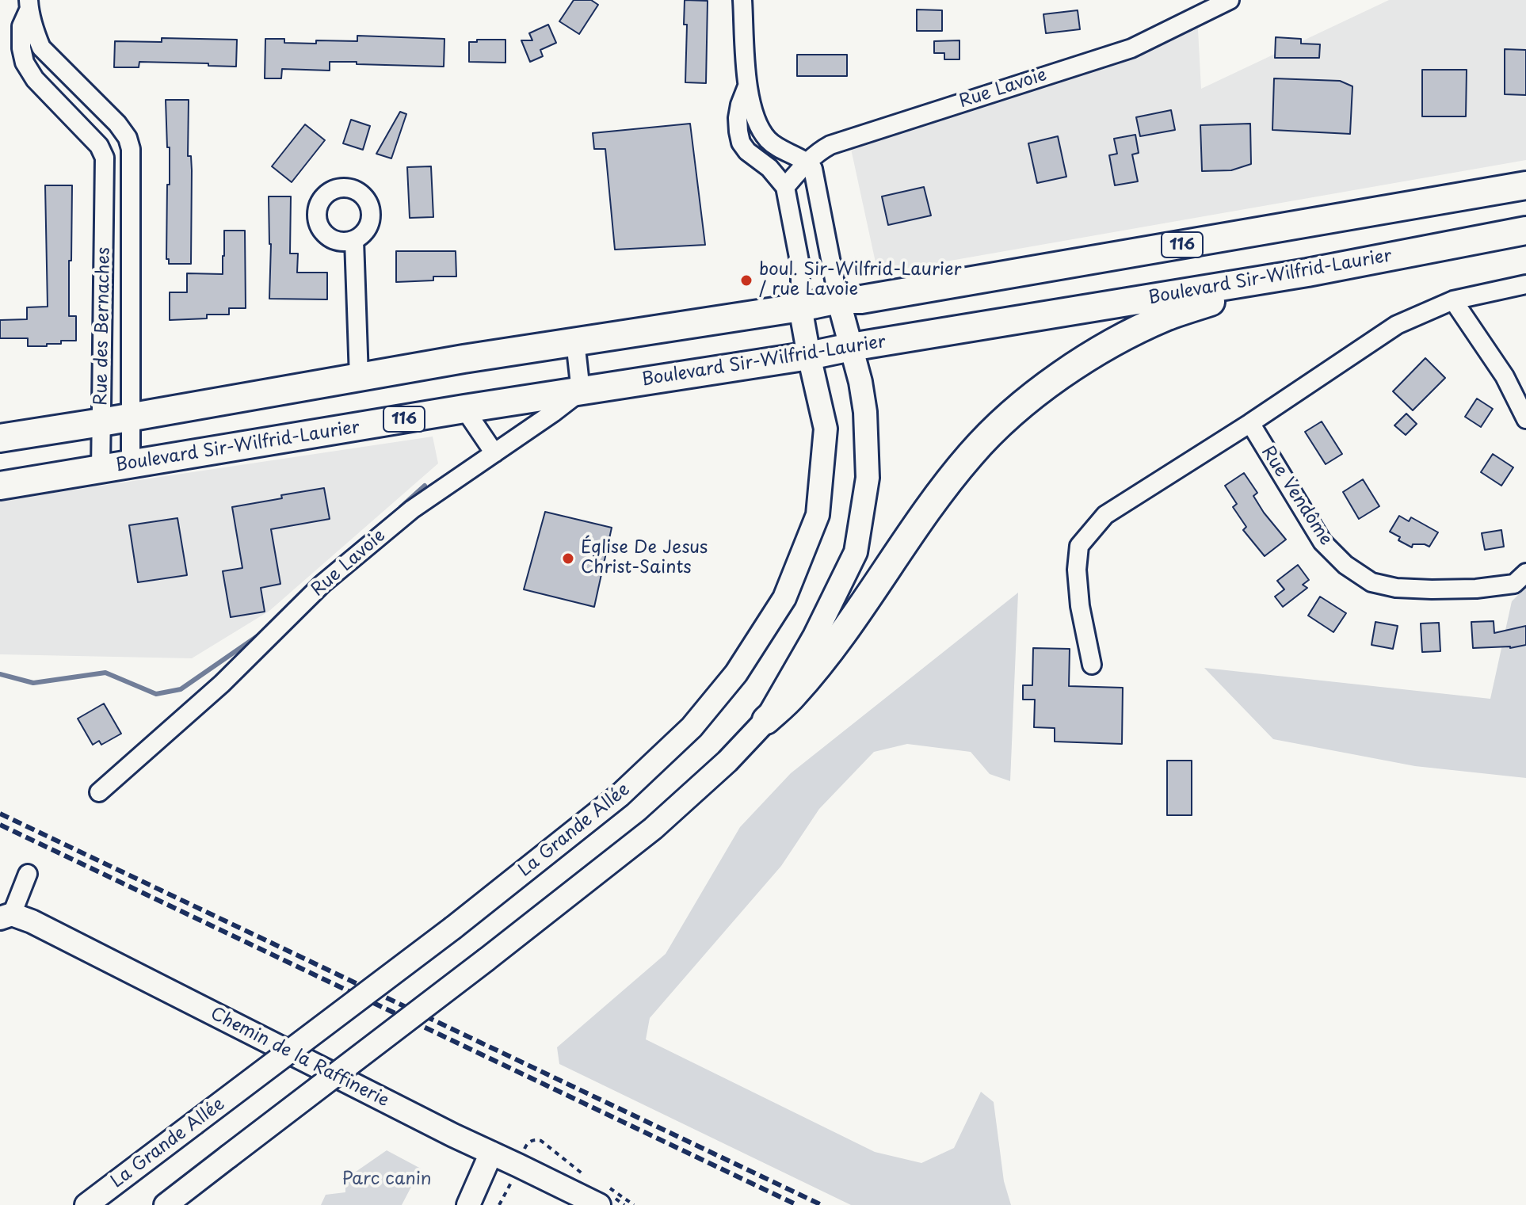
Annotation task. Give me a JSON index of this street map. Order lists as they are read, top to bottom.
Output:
{
  "streets": {
    "main road": ["116", "Boulevard Sir-Wilfrid-Laurier"],
    "street": [
      "Rue Lavoie",
      "Rue des Bernaches",
      "Rue Vendôme",
      "La Grande Allée",
      "Chemin de la Raffinerie"
    ]
  },
  "crossings": [
    ["Rue Lavoie", "Boulevard Sir-Wilfrid-Laurier"],
    ["116", "Rue des Bernaches"],
    ["116", "La Grande Allée"],
    ["Boulevard Sir-Wilfrid-Laurier", "Rue des Bernaches"],
    ["Boulevard Sir-Wilfrid-Laurier", "La Grande Allée"]
  ],
  "parks": ["Parc canin"],
  "places": ["boul. Sir-Wilfrid-Laurier / rue Lavoie", "Église De Jesus Christ-Saints"]
}
